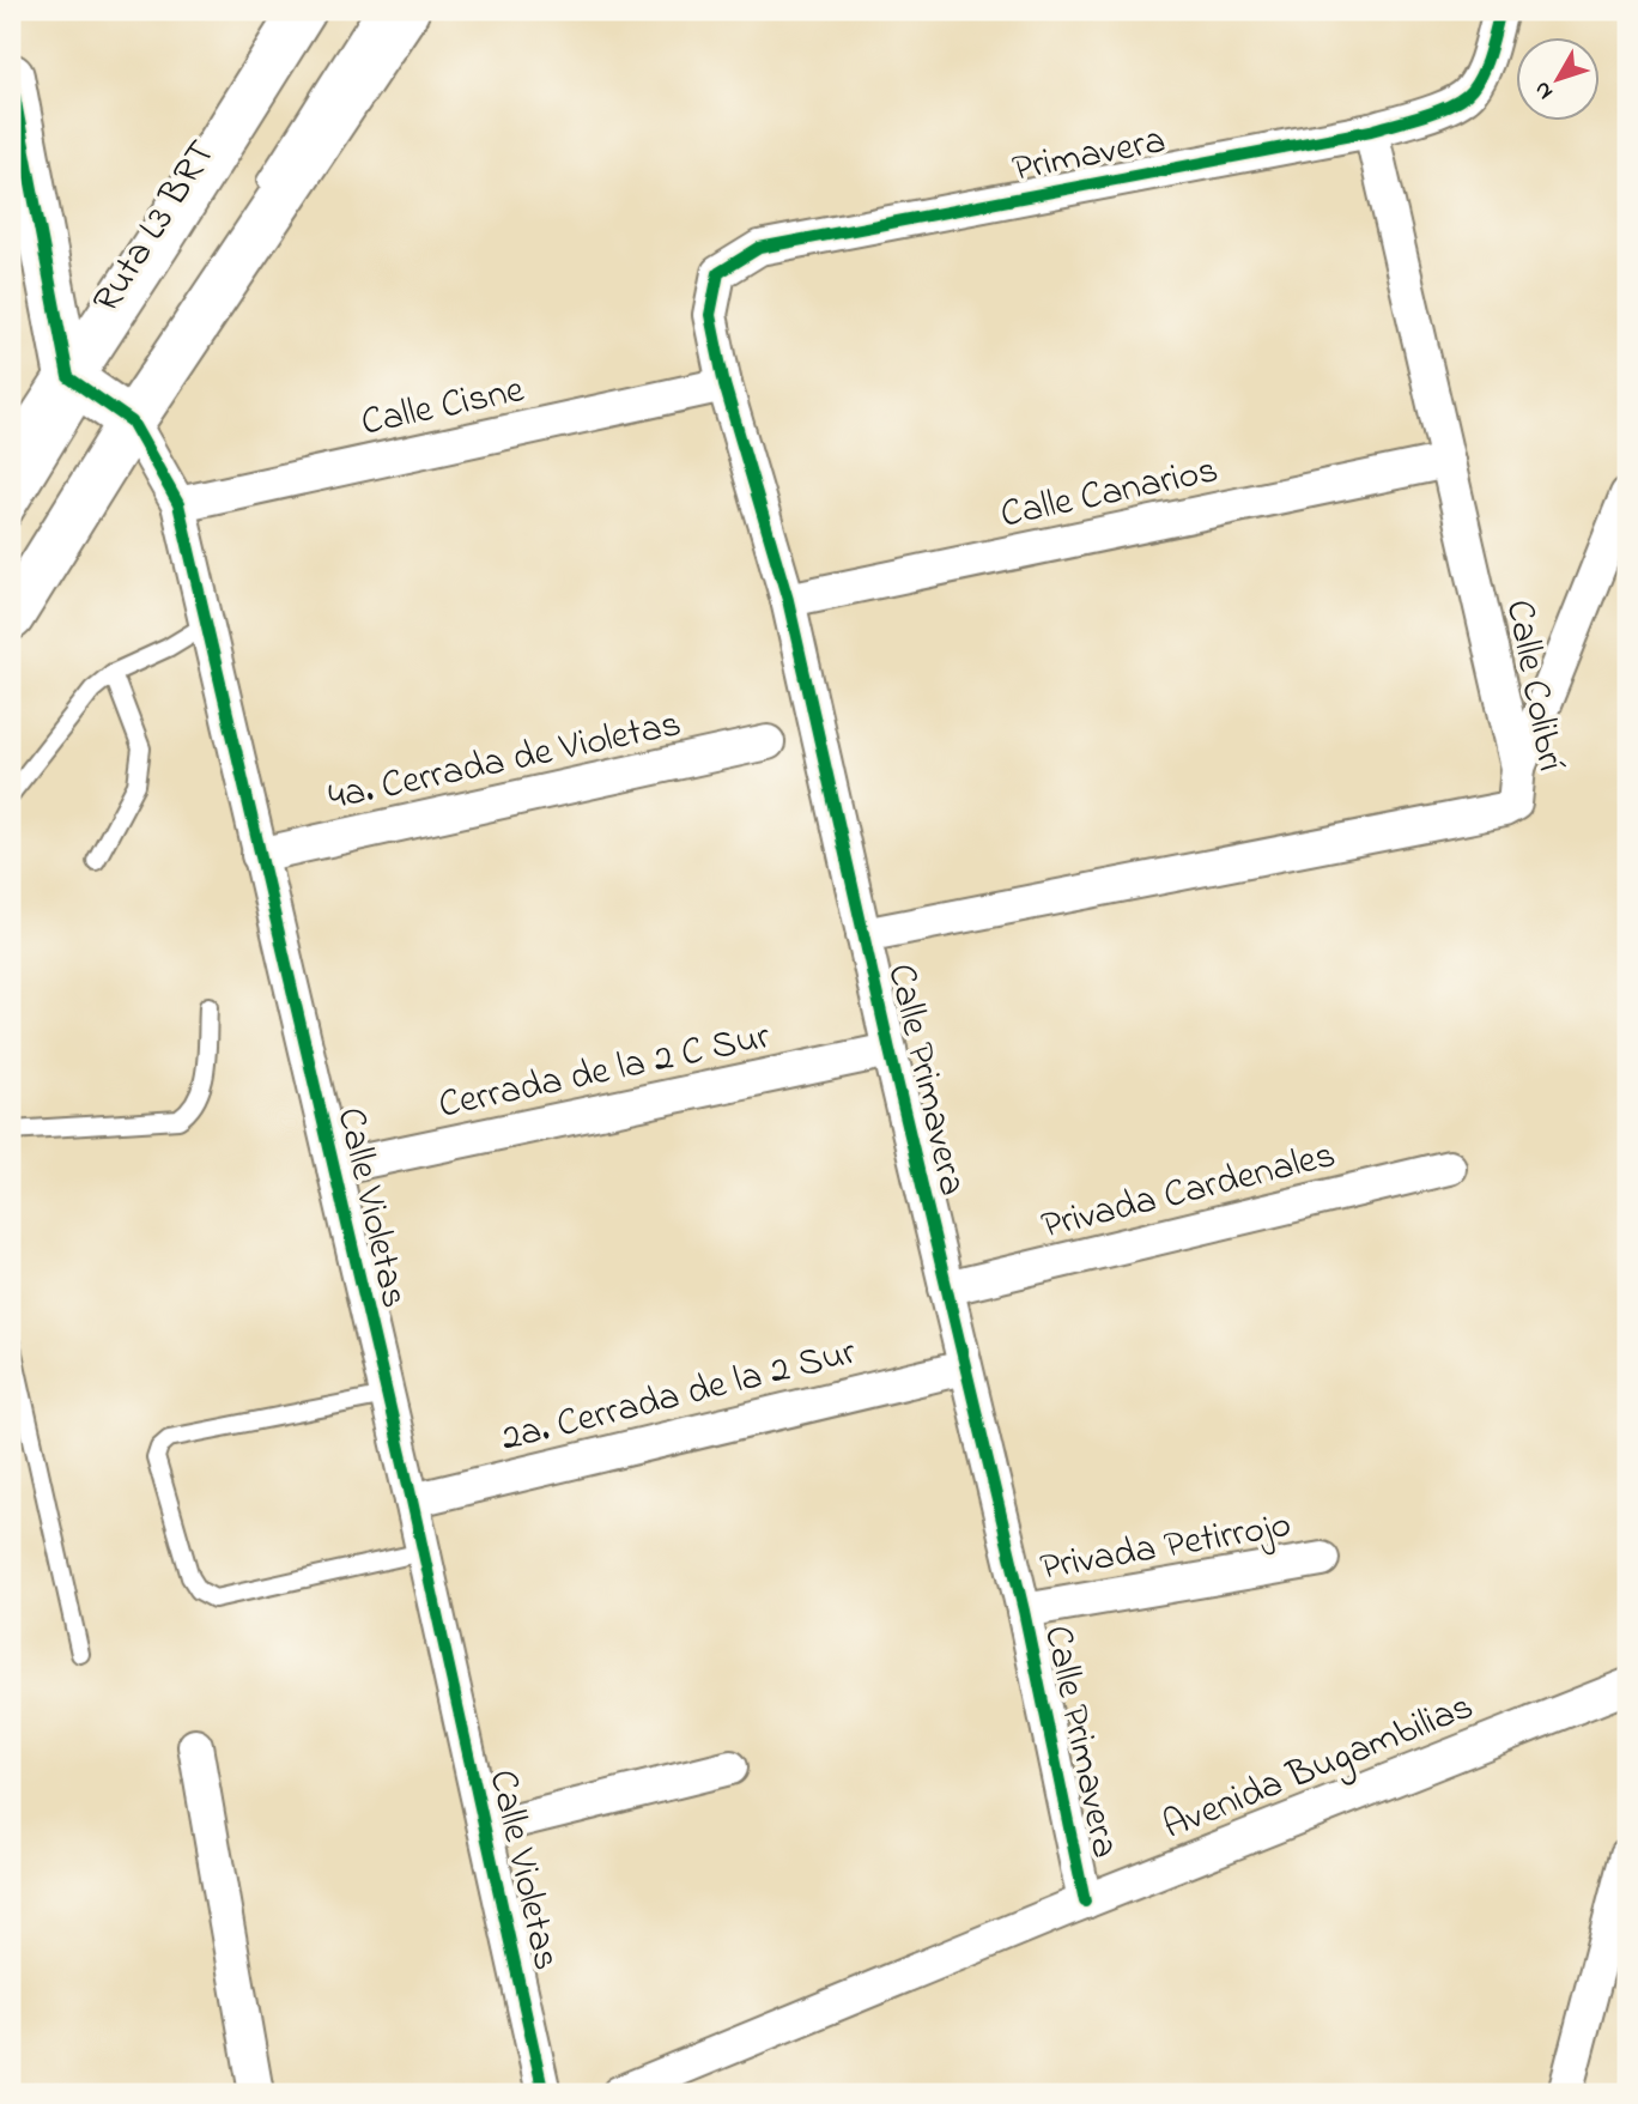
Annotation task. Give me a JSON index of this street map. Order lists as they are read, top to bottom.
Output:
{
  "streets": {
    "street": [
      "Primavera",
      "Calle Cisne",
      "Calle Canarios",
      "Calle Colibrí",
      "4a. Cerrada de Violetas",
      "Cerrada de la 2 C Sur",
      "Calle Primavera",
      "Privada Cardenales",
      "Calle Violetas",
      "2a. Cerrada de la 2 Sur",
      "Privada Petirrojo",
      "Avenida Bugambilias"
    ]
  },
  "crossings": [
    ["Primavera", "Calle Colibrí"],
    ["Primavera", "Calle Primavera"],
    ["Calle Cisne", "Calle Primavera"],
    ["Calle Cisne", "Calle Violetas"],
    ["Calle Canarios", "Calle Colibrí"],
    ["Calle Canarios", "Calle Primavera"],
    ["Calle Colibrí", "Calle Primavera"],
    ["4a. Cerrada de Violetas", "Calle Violetas"],
    ["Cerrada de la 2 C Sur", "Calle Primavera"],
    ["Cerrada de la 2 C Sur", "Calle Violetas"],
    ["Calle Primavera", "Privada Cardenales"],
    ["Calle Primavera", "2a. Cerrada de la 2 Sur"],
    ["Calle Primavera", "Privada Petirrojo"],
    ["Calle Primavera", "Avenida Bugambilias"],
    ["Calle Violetas", "2a. Cerrada de la 2 Sur"]
  ],
  "north": "bottom left"
}
